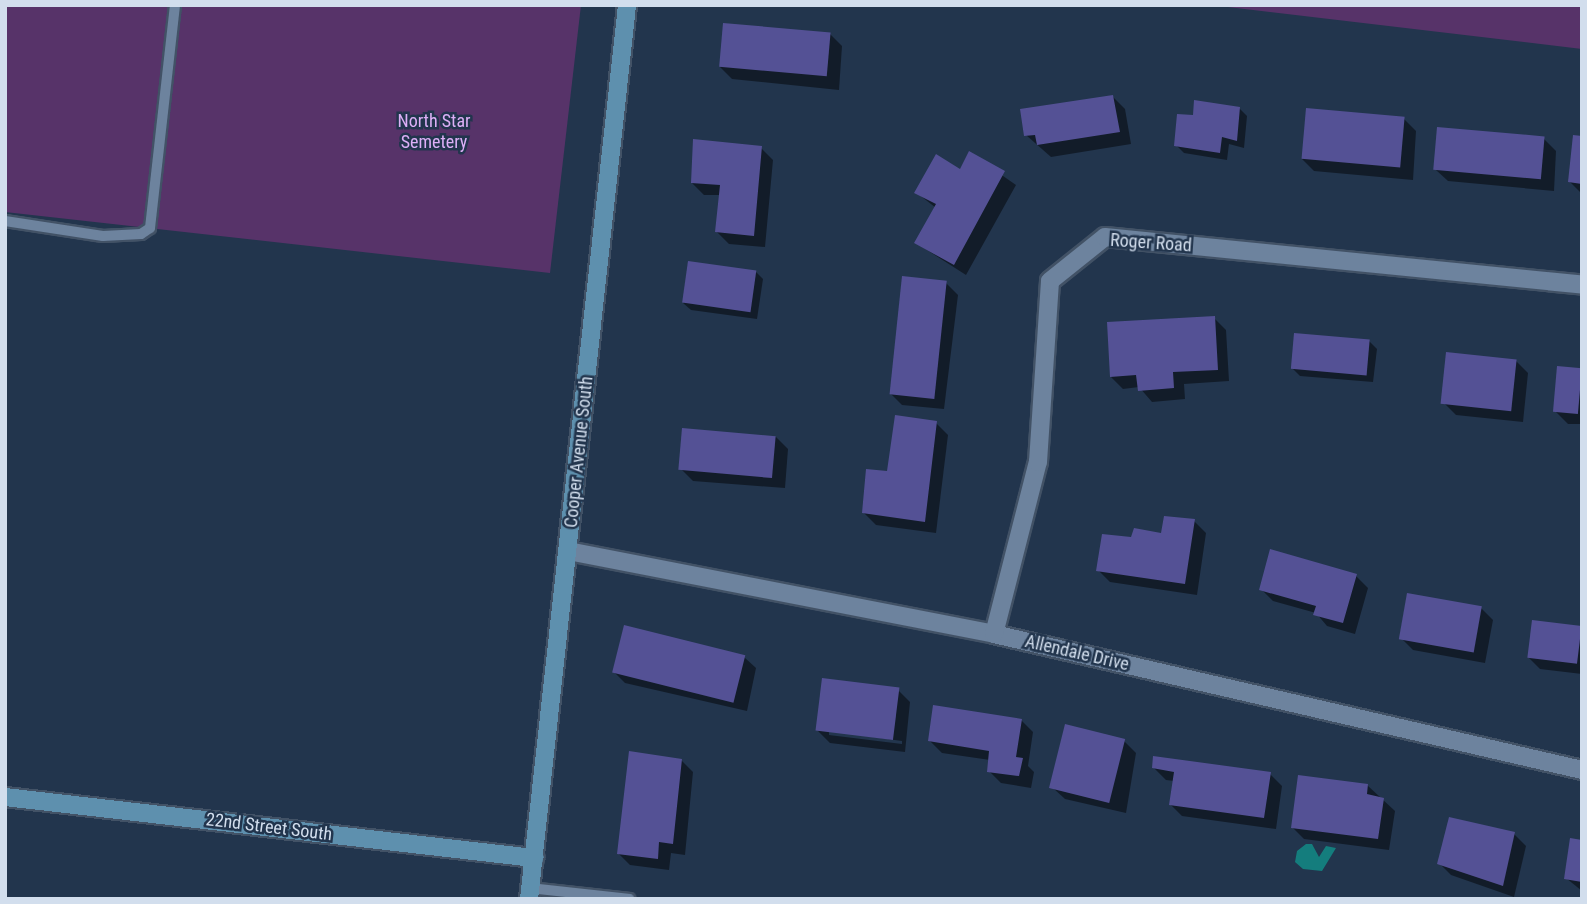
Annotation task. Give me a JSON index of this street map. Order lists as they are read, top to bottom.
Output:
{
  "streets": {
    "street": [
      "Roger Road",
      "Cooper Avenue South",
      "Allendale Drive",
      "22nd Street South"
    ]
  },
  "crossings": [
    ["Roger Road", "Allendale Drive"],
    ["Cooper Avenue South", "Allendale Drive"],
    ["Cooper Avenue South", "22nd Street South"]
  ],
  "parks": ["North Star Semetery"]
}
